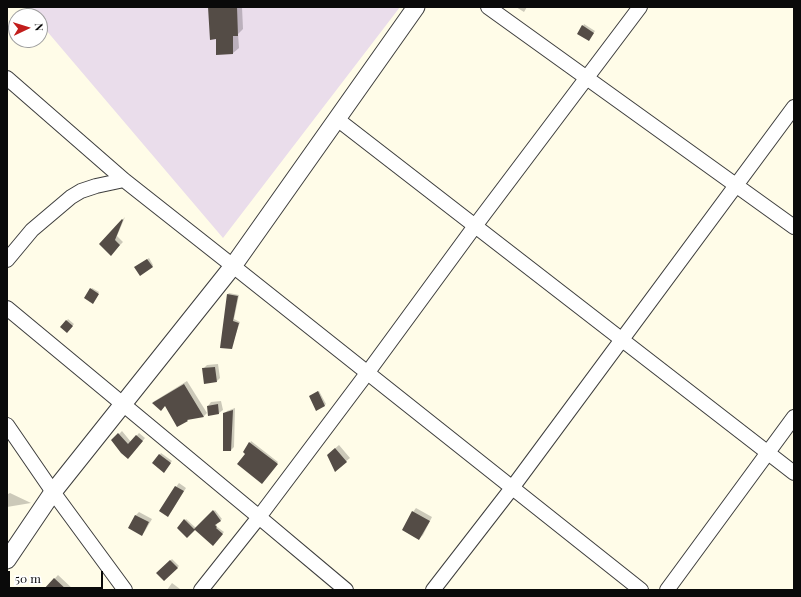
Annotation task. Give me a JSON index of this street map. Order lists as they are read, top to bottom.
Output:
{
  "scale_bar": "50 m",
  "north": "right"
}
